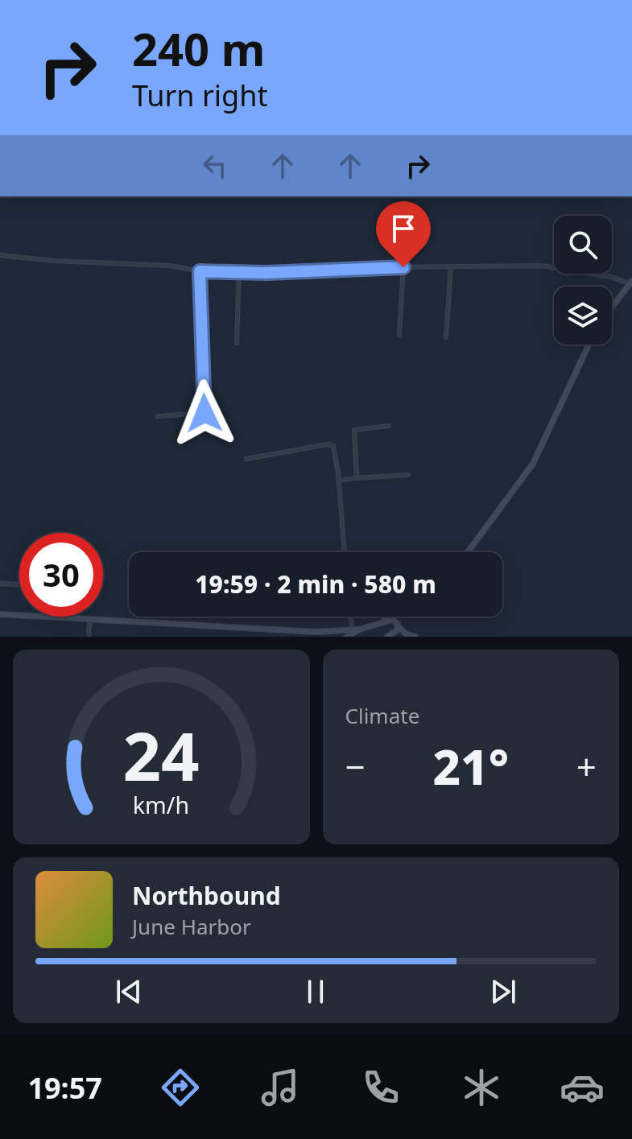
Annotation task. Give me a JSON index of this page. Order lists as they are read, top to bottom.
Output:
{
  "page": {
    "turn": ["240 m", "Turn right"],
    "limit": "30",
    "trip": "19:59 · 2 min · 580 m",
    "tile": "Climate",
    "heat": ["−", "21°", "+"],
    "song": ["Northbound", "June Harbor"],
    "tabs": "19:57",
    "gauge": ["24", "km/h"]
  }
}
